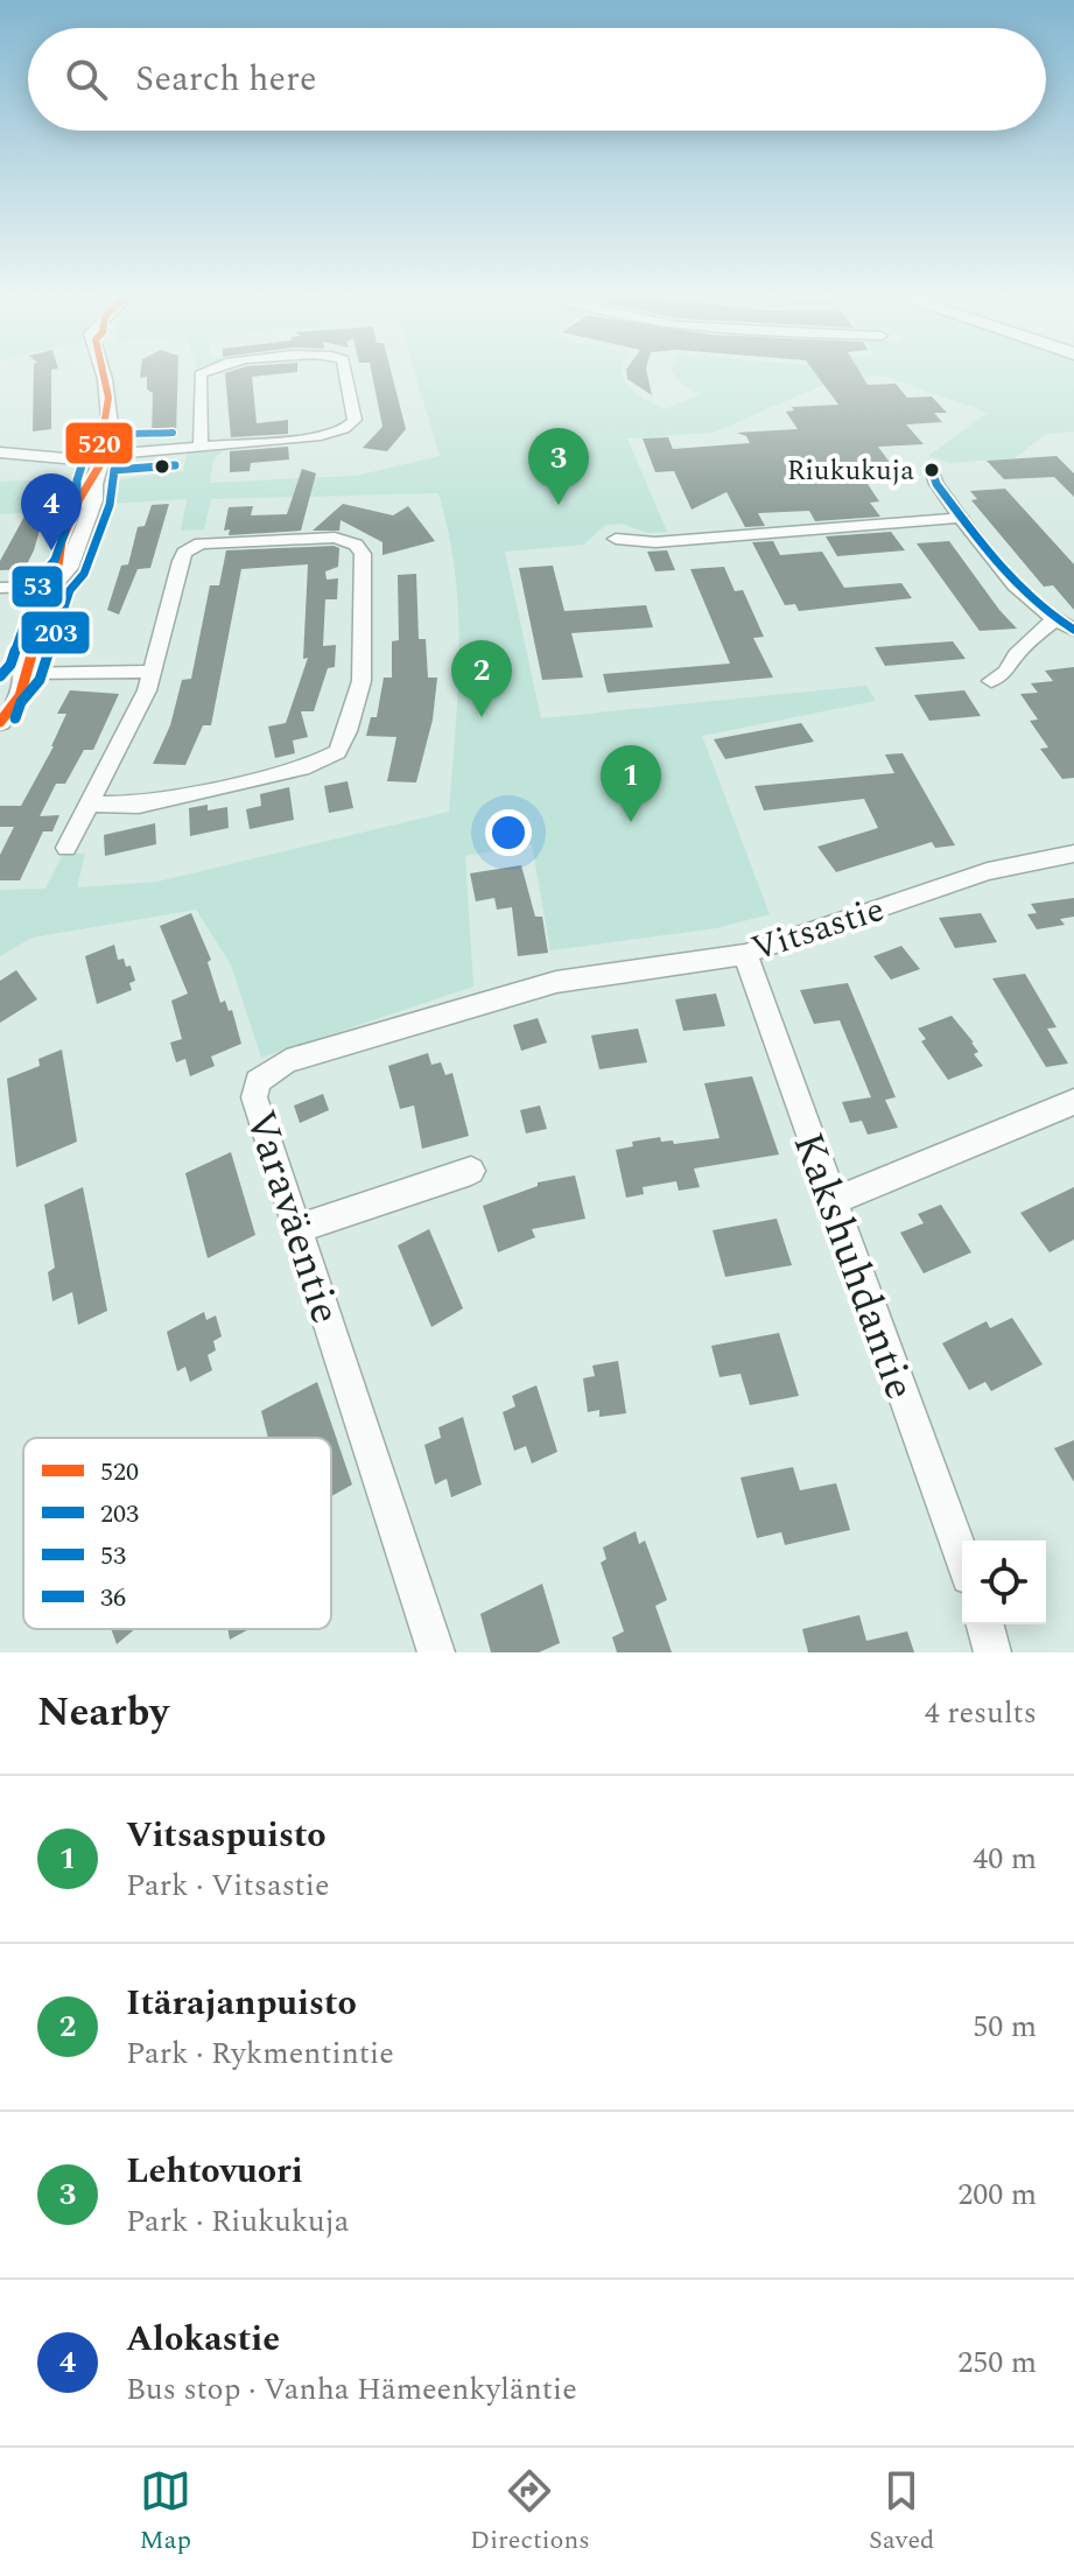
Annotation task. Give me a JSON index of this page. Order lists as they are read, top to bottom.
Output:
{
  "streets": {
    "street": ["Vitsastie", "Varaväentie", "Kakshuhdantie"]
  },
  "crossings": [
    ["Vitsastie", "Varaväentie"],
    ["Vitsastie", "Kakshuhdantie"]
  ],
  "places": ["Riukukuja"],
  "lines": [
    "transit line 520",
    "transit line 53",
    "transit line 203",
    "transit line 36"
  ],
  "legend": [
    "520",
    "203",
    "53",
    "36"
  ],
  "page": {
    "search": "Search here",
    "pins": [
      "3",
      "4",
      "2",
      "1"
    ],
    "heading": ["Nearby", "4 results"],
    "list": [
      {
        "mark": "1",
        "name": "Vitsaspuisto",
        "note": "Park · Vitsastie",
        "value": "40 m"
      },
      {
        "mark": "2",
        "name": "Itärajanpuisto",
        "note": "Park · Rykmentintie",
        "value": "50 m"
      },
      {
        "mark": "3",
        "name": "Lehtovuori",
        "note": "Park · Riukukuja",
        "value": "200 m"
      },
      {
        "mark": "4",
        "name": "Alokastie",
        "note": "Bus stop · Vanha Hämeenkyläntie",
        "value": "250 m"
      }
    ],
    "nav": ["Map", "Directions", "Saved"]
  }
}
